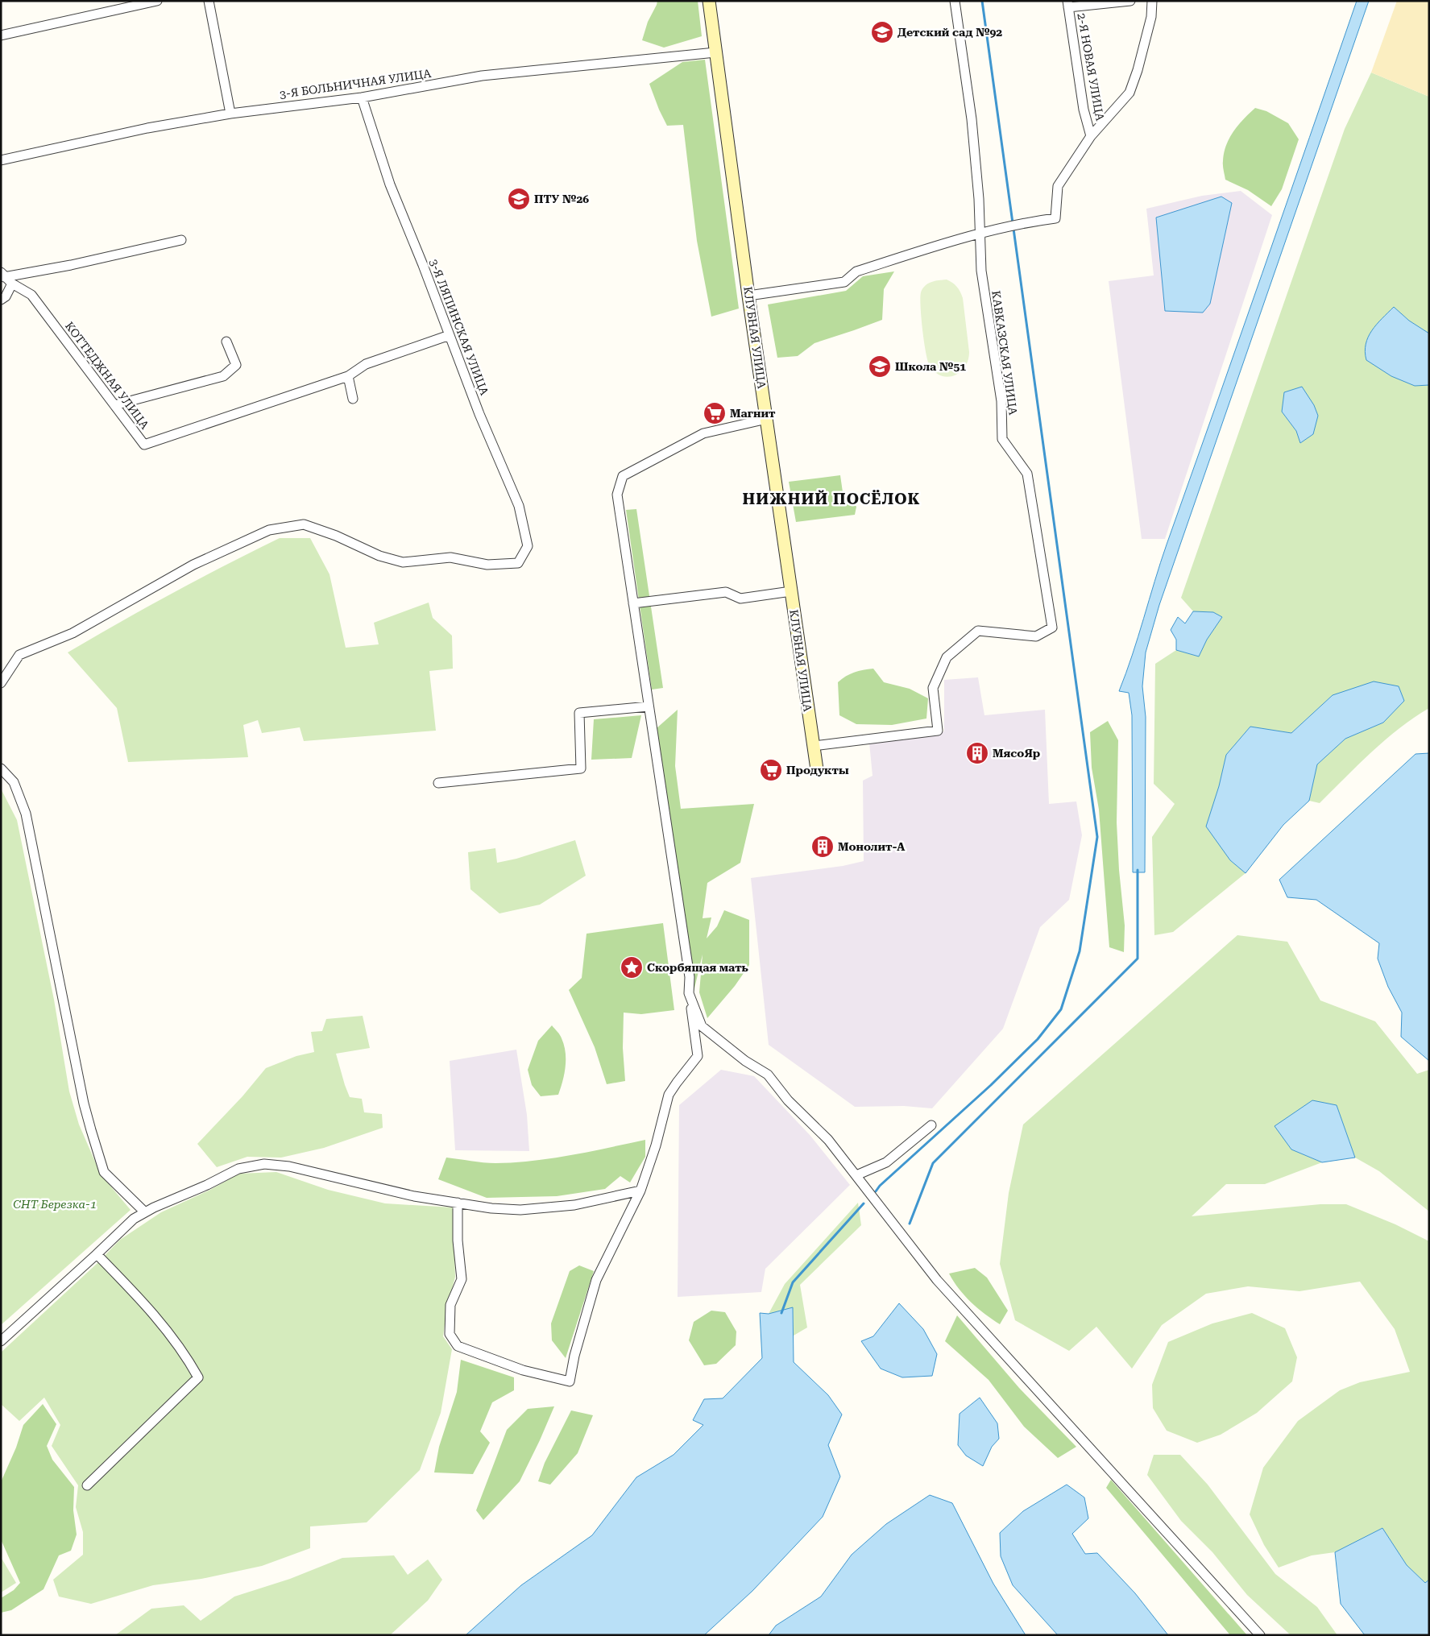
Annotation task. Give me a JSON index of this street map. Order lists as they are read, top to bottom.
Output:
{
  "streets": {
    "street": [
      "2-Я НОВАЯ УЛИЦА",
      "3-Я БОЛЬНИЧНАЯ УЛИЦА",
      "3-Я ЛЯПИНСКАЯ УЛИЦА",
      "КЛУБНАЯ УЛИЦА",
      "КАВКАЗСКАЯ УЛИЦА",
      "КОТТЕДЖНАЯ УЛИЦА"
    ]
  },
  "crossings": [
    ["3-Я БОЛЬНИЧНАЯ УЛИЦА", "3-Я ЛЯПИНСКАЯ УЛИЦА"],
    ["3-Я БОЛЬНИЧНАЯ УЛИЦА", "КЛУБНАЯ УЛИЦА"],
    ["КЛУБНАЯ УЛИЦА", "КАВКАЗСКАЯ УЛИЦА"]
  ],
  "districts": ["НИЖНИЙ ПОСЁЛОК"],
  "parks": ["СНТ Березка-1"],
  "places": {
    "school or university": ["Детский сад №92", "ПТУ №26", "Школа №51"],
    "supermarket": ["Магнит", "Продукты"],
    "building": ["МясоЯр", "Монолит-А"],
    "place": ["Скорбящая мать"]
  }
}
